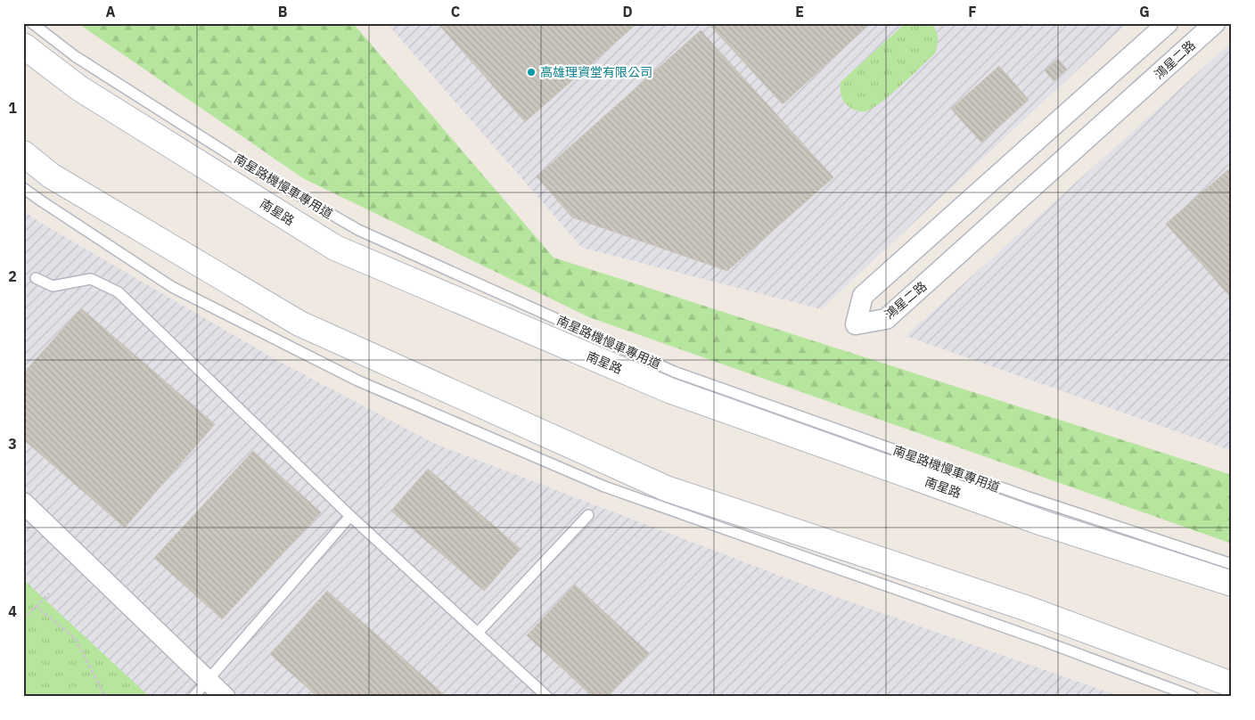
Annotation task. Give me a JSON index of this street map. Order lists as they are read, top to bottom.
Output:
{
  "streets": {
    "street": ["鴻星二路", "南星路"],
    "lane": ["南星路機慢車專用道"]
  },
  "places": ["高雄理資堂有限公司"],
  "grid": {
    "columns": [
      "A",
      "B",
      "C",
      "D",
      "E",
      "F",
      "G"
    ],
    "rows": [
      "1",
      "2",
      "3",
      "4"
    ]
  }
}
